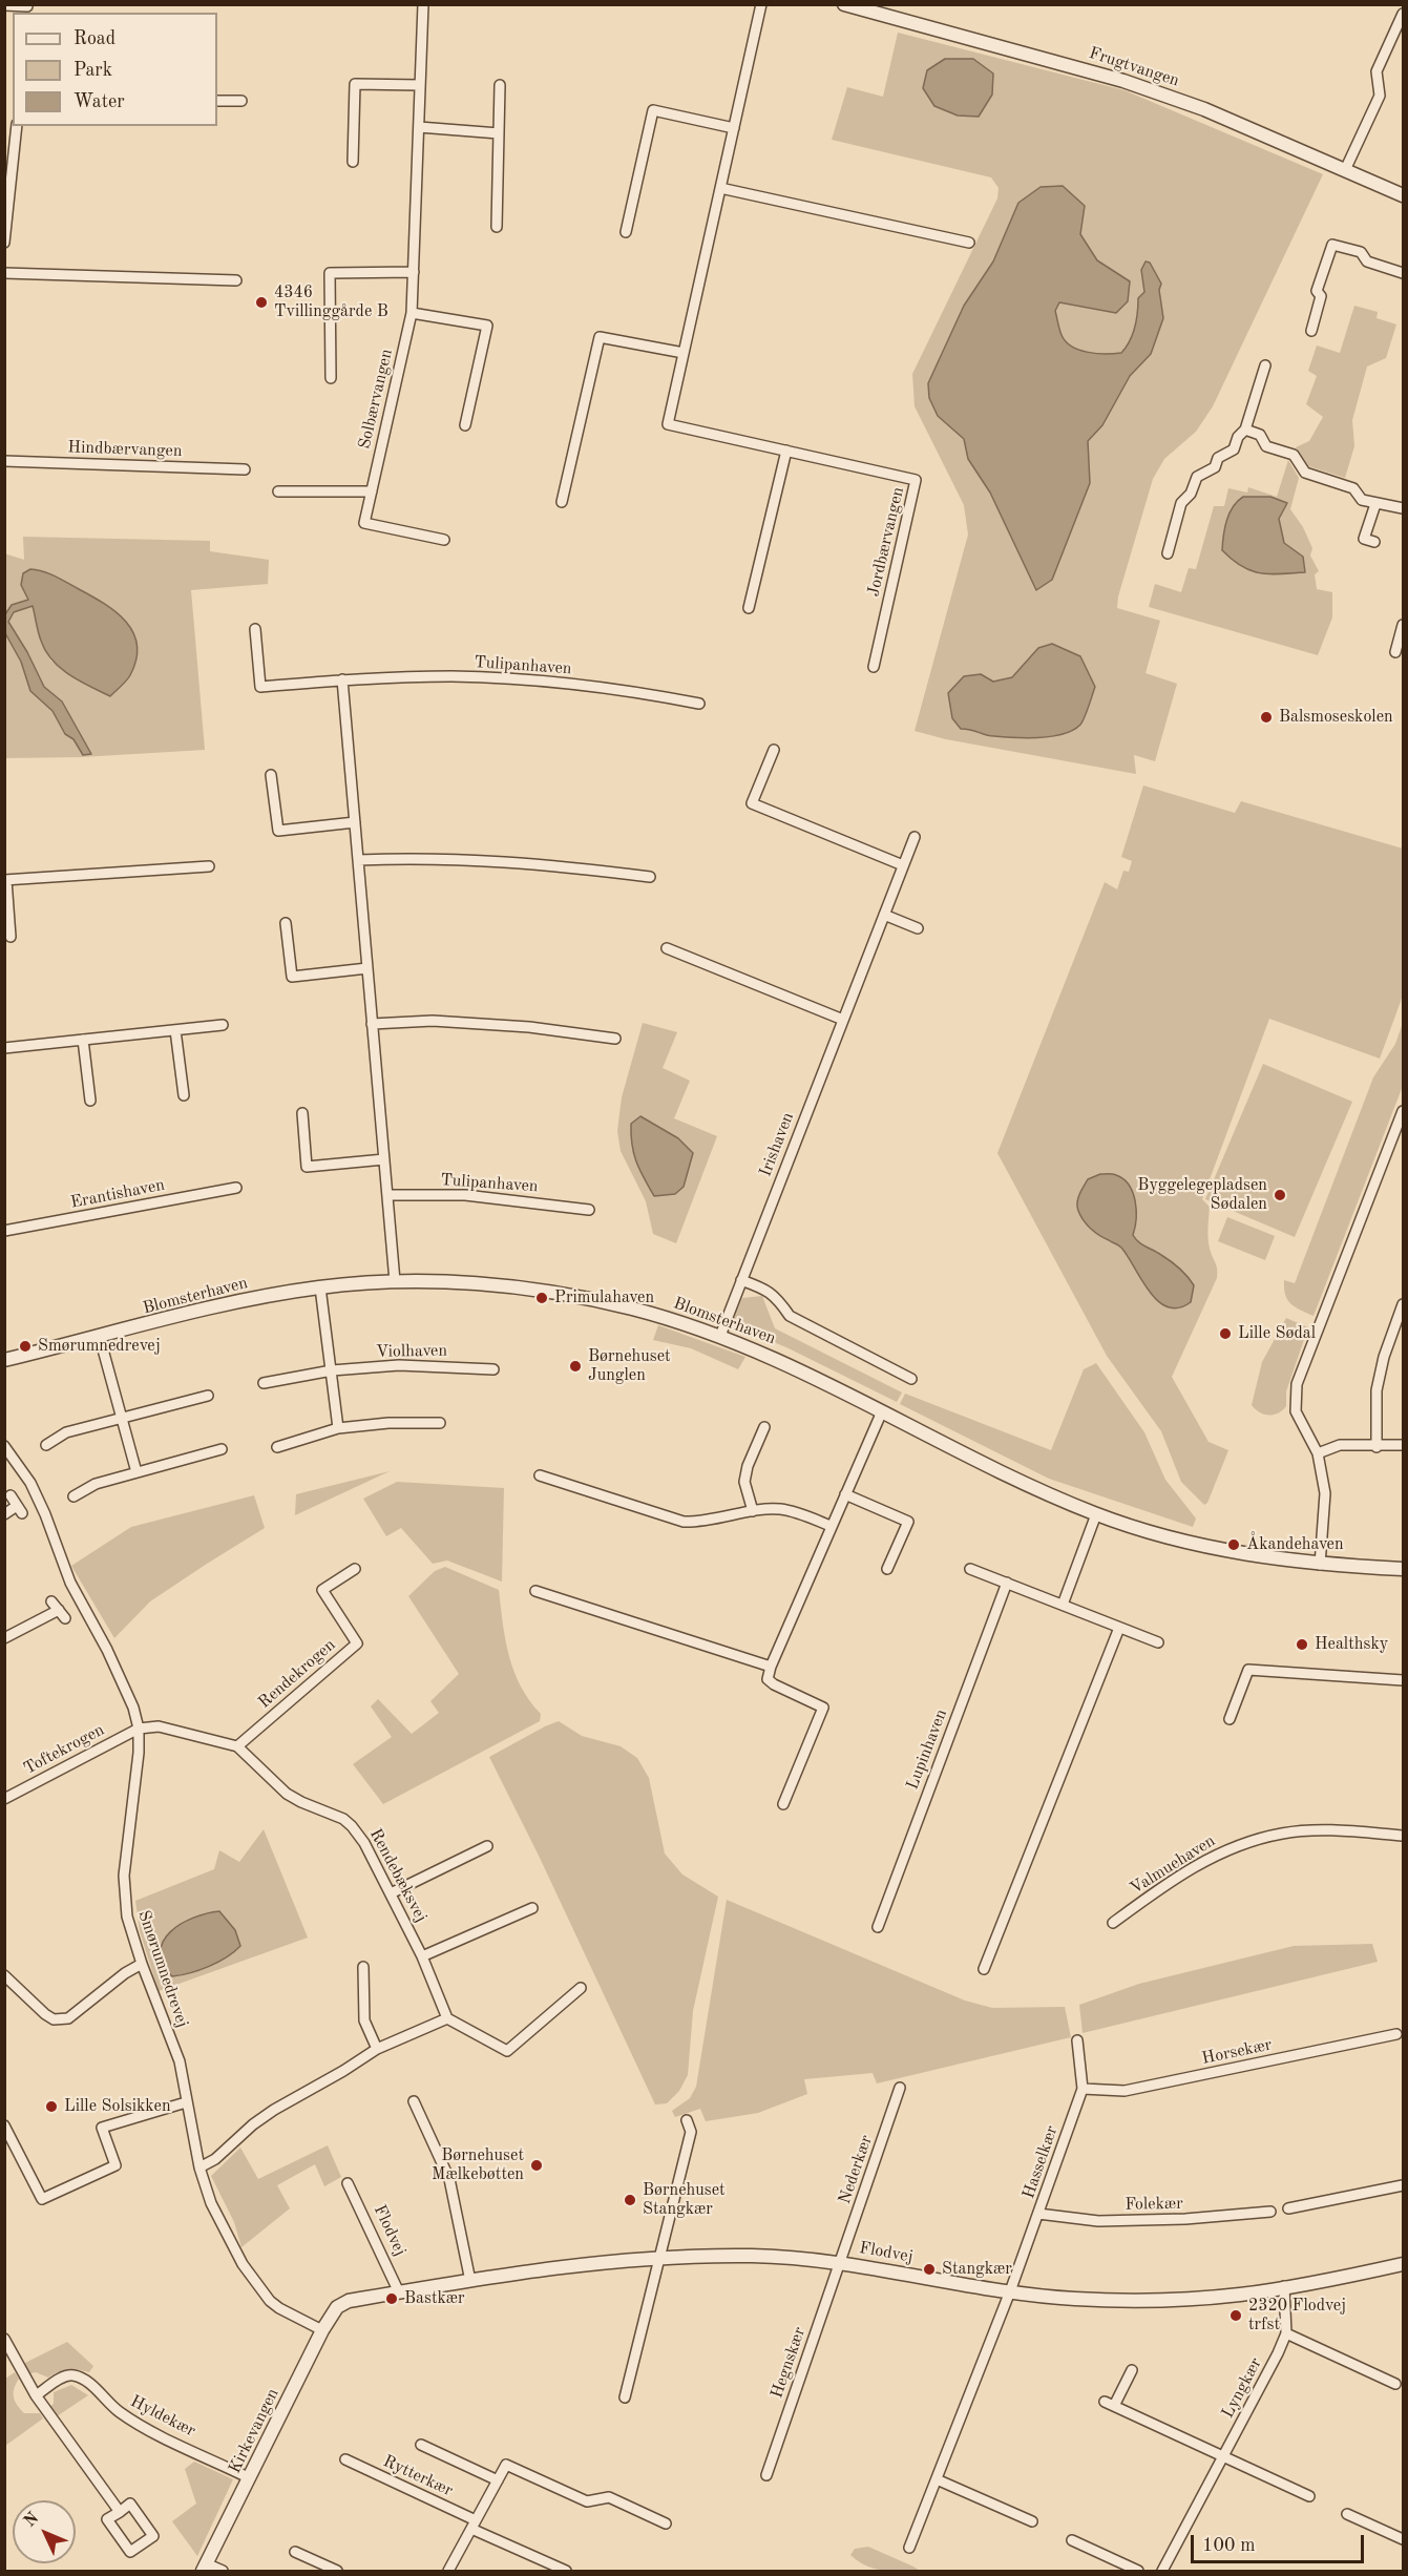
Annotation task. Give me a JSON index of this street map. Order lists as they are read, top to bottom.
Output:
{
  "streets": {
    "street": [
      "Frugtvangen",
      "Solbærvangen",
      "Hindbærvangen",
      "Jordbærvangen",
      "Tulipanhaven",
      "Irishaven",
      "Erantishaven",
      "Blomsterhaven",
      "Violhaven",
      "Rendekrogen",
      "Toftekrogen",
      "Lupinhaven",
      "Valmuehaven",
      "Rendebæksvej",
      "Smørumnedrevej",
      "Horsekær",
      "Hasselkær",
      "Nederkær",
      "Folekær",
      "Flodvej",
      "Hegnskær",
      "Lyngkær",
      "Hyldekær",
      "Kirkevangen",
      "Rytterkær"
    ]
  },
  "crossings": [
    ["Irishaven", "Blomsterhaven"],
    ["Rendekrogen", "Rendebæksvej"],
    ["Toftekrogen", "Rendebæksvej"],
    ["Toftekrogen", "Smørumnedrevej"],
    ["Rendebæksvej", "Smørumnedrevej"],
    ["Smørumnedrevej", "Kirkevangen"],
    ["Horsekær", "Hasselkær"],
    ["Hasselkær", "Folekær"],
    ["Hasselkær", "Flodvej"],
    ["Nederkær", "Flodvej"],
    ["Nederkær", "Hegnskær"],
    ["Flodvej", "Hegnskær"],
    ["Flodvej", "Lyngkær"],
    ["Flodvej", "Kirkevangen"],
    ["Hyldekær", "Kirkevangen"]
  ],
  "places": [
    "4346 Tvillinggårde B",
    "Balsmoseskolen",
    "Byggelegepladsen Sødalen",
    "Primulahaven",
    "Lille Sødal",
    "Smørumnedrevej",
    "Børnehuset Junglen",
    "Åkandehaven",
    "Healthsky",
    "Lille Solsikken",
    "Børnehuset Mælkebøtten",
    "Børnehuset Stangkær",
    "Stangkær",
    "Bastkær",
    "2320 Flodvej trfst"
  ],
  "legend": ["Road", "Park", "Water"],
  "scale_bar": "100 m",
  "north": "top left"
}
